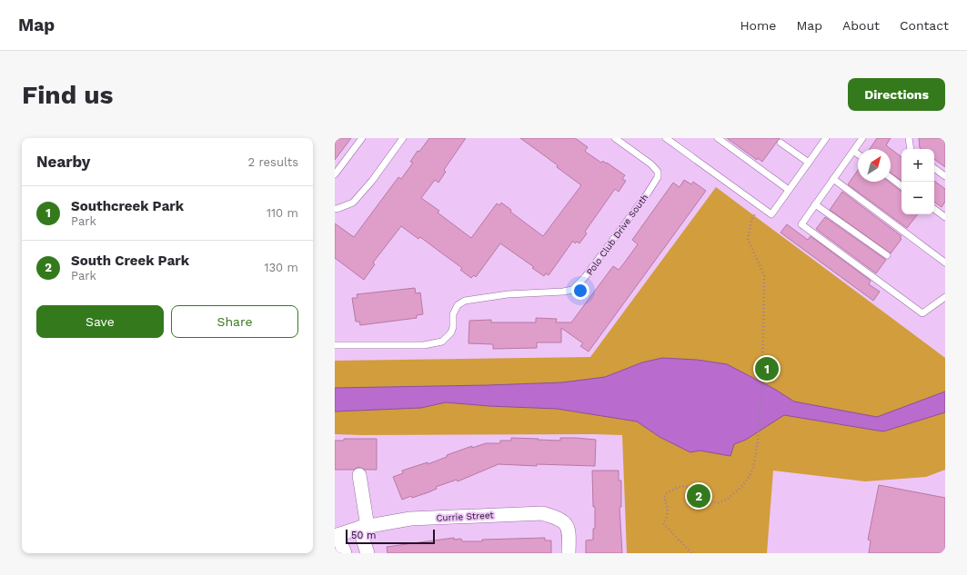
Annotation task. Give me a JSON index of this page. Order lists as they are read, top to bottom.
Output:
{
  "streets": {
    "street": ["Currie Street"],
    "lane": ["Polo Club Drive South"]
  },
  "scale_bar": "50 m",
  "north": "top right",
  "page": {
    "header": "Map",
    "nav": [
      "Home",
      "Map",
      "About",
      "Contact"
    ],
    "buttons": [
      "Directions",
      ["Save", "Share"]
    ],
    "title": "Find us",
    "heading": ["Nearby", "2 results"],
    "map_buttons": ["+", "−"],
    "list": [
      {
        "mark": "1",
        "name": "Southcreek Park",
        "note": "Park",
        "value": "110 m"
      },
      {
        "mark": "2",
        "name": "South Creek Park",
        "note": "Park",
        "value": "130 m"
      }
    ],
    "pins": ["1", "2"],
    "scale": "50 m"
  }
}
